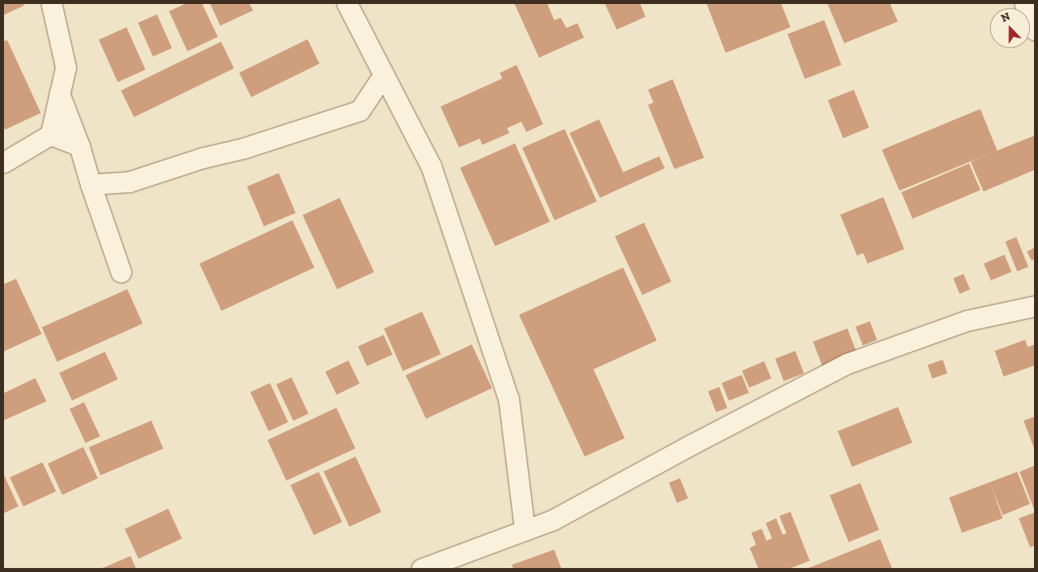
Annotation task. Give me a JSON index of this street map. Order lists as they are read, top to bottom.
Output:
{
  "north": "top"
}
